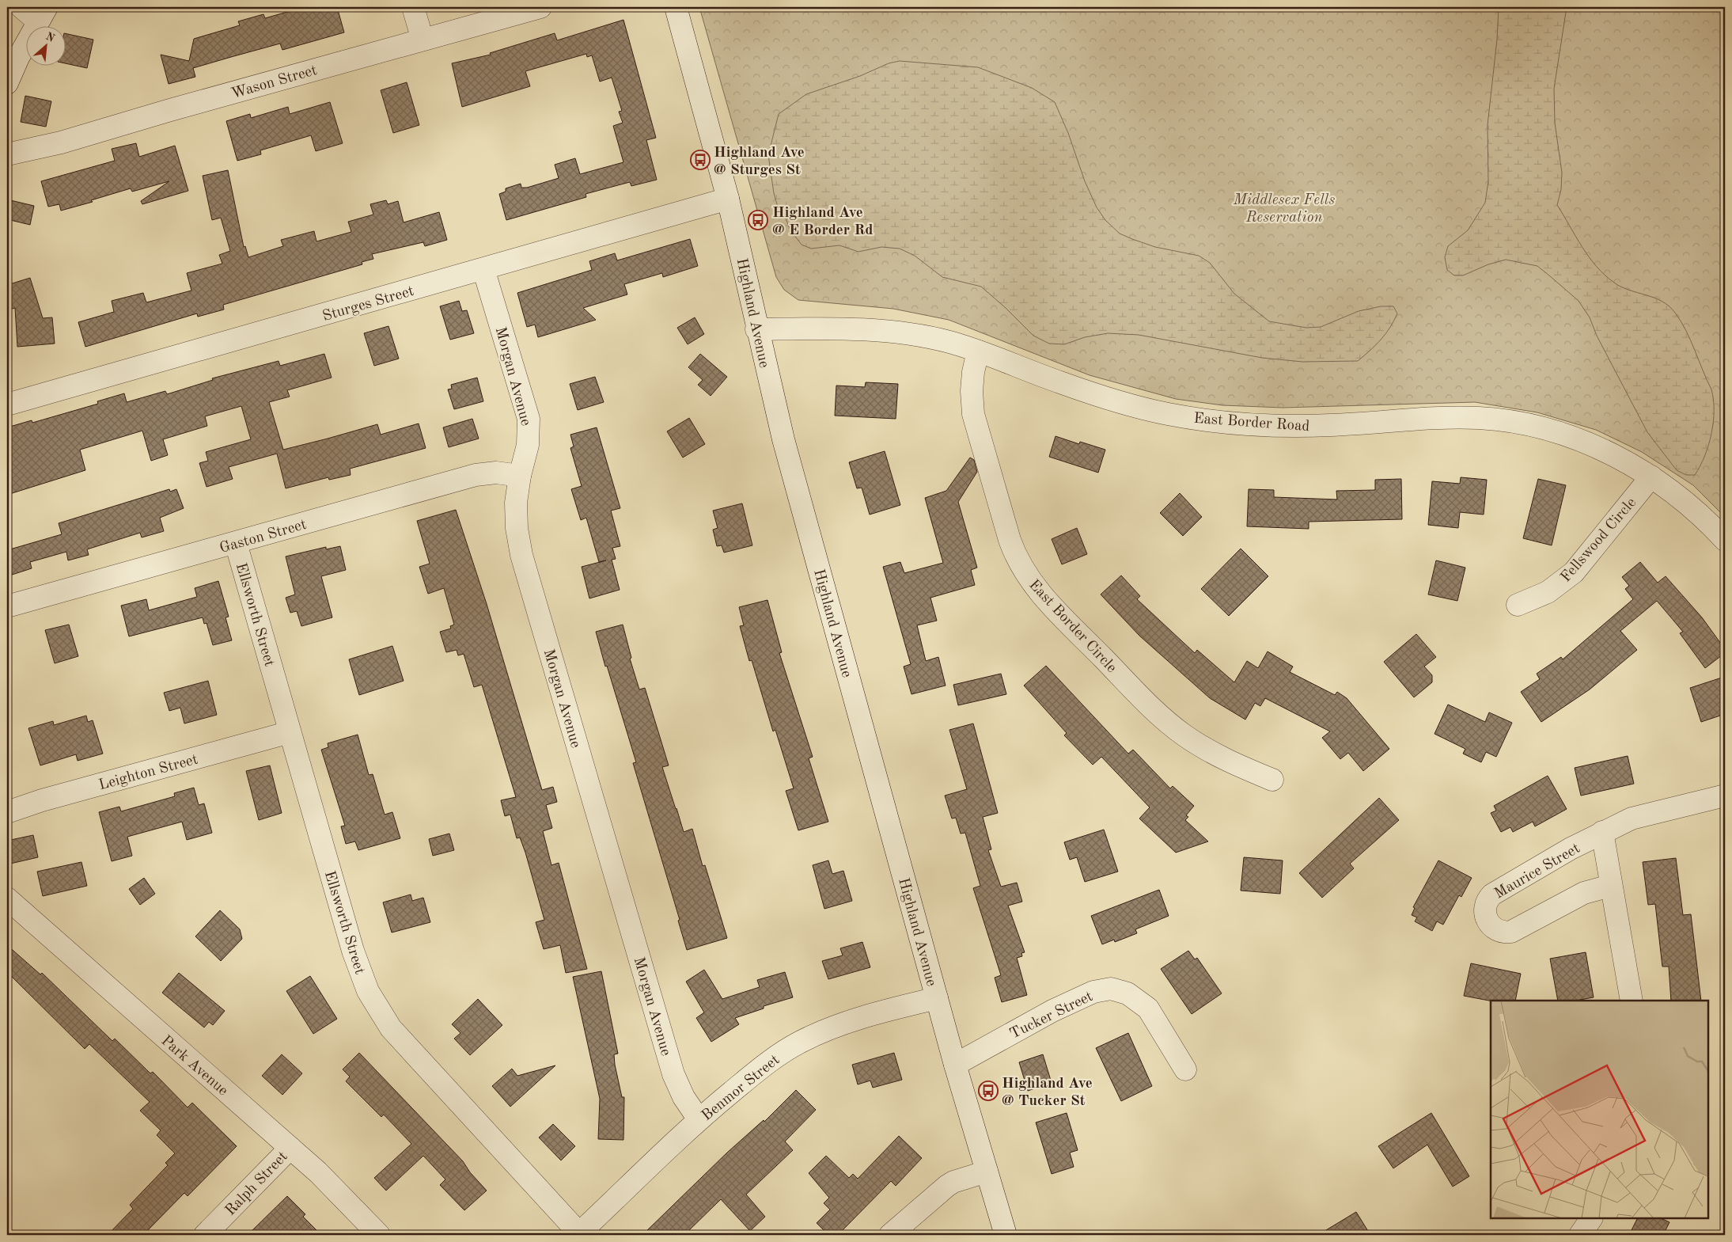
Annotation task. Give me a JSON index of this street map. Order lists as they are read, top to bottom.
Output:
{
  "streets": {
    "street": [
      "Wason Street",
      "Sturges Street",
      "Highland Avenue",
      "Morgan Avenue",
      "East Border Road",
      "Gaston Street",
      "Fellswood Circle",
      "Ellsworth Street",
      "East Border Circle",
      "Leighton Street",
      "Maurice Street",
      "Tucker Street",
      "Park Avenue",
      "Benmor Street",
      "Ralph Street"
    ]
  },
  "crossings": [
    ["Sturges Street", "Highland Avenue"],
    ["Sturges Street", "Morgan Avenue"],
    ["Highland Avenue", "East Border Road"],
    ["Highland Avenue", "Tucker Street"],
    ["Highland Avenue", "Benmor Street"],
    ["Morgan Avenue", "Gaston Street"],
    ["Morgan Avenue", "Benmor Street"],
    ["East Border Road", "Fellswood Circle"],
    ["East Border Road", "East Border Circle"],
    ["Gaston Street", "Ellsworth Street"],
    ["Ellsworth Street", "Leighton Street"],
    ["Ellsworth Street", "Benmor Street"],
    ["Park Avenue", "Ralph Street"]
  ],
  "parks": ["Middlesex Fells Reservation"],
  "places": {
    "bus stop": ["Highland Ave @ Sturges St", "Highland Ave @ E Border Rd", "Highland Ave @ Tucker St"]
  },
  "north": "top right"
}
